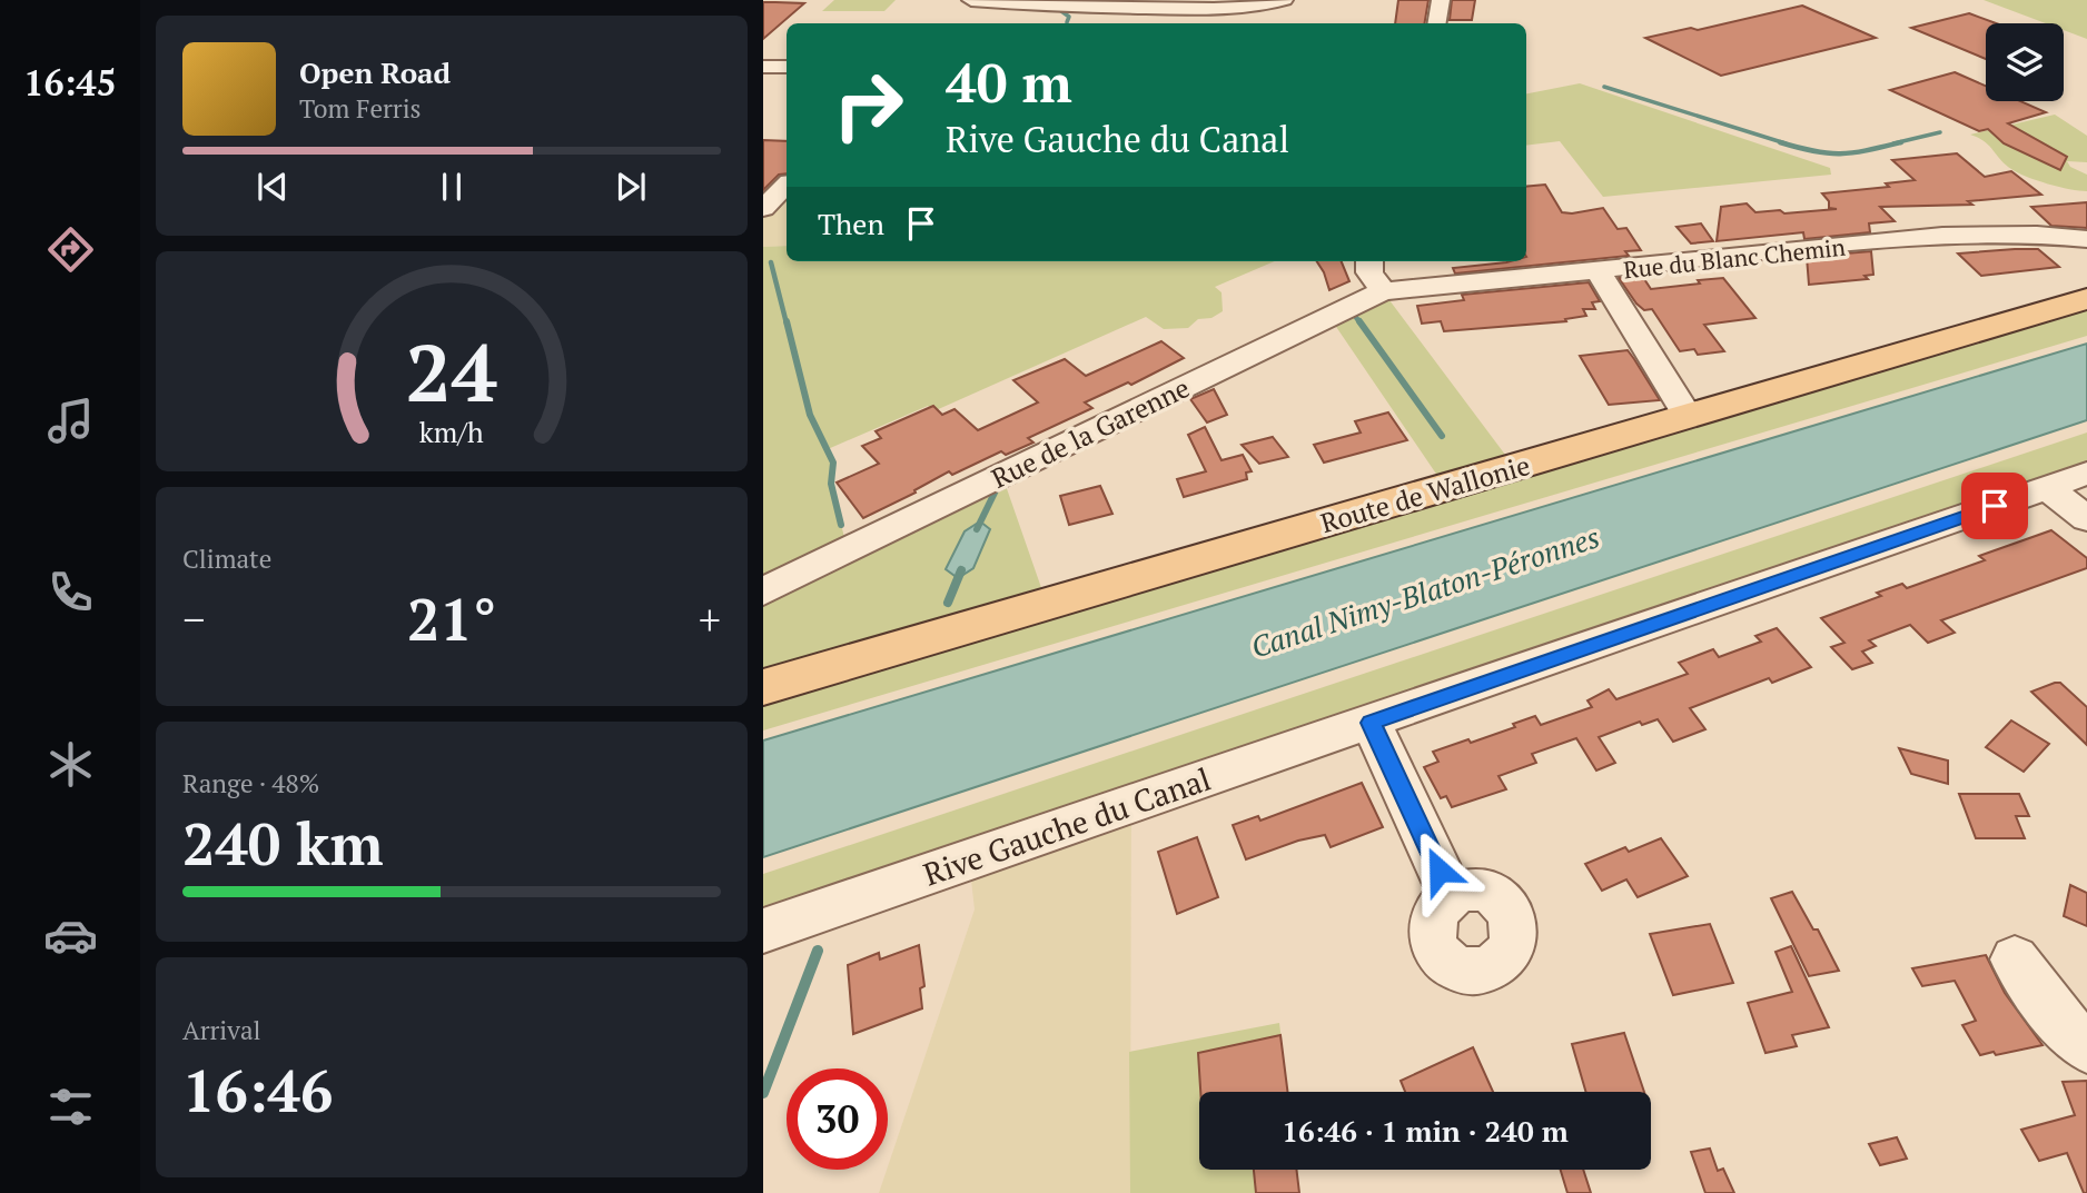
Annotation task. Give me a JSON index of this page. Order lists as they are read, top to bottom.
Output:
{
  "streets": {
    "main road": ["Route de Wallonie"],
    "street": ["Rue du Blanc Chemin", "Rue de la Garenne", "Rive Gauche du Canal"]
  },
  "crossings": [
    ["Rue du Blanc Chemin", "Rue de la Garenne"]
  ],
  "water": ["Canal Nimy-Blaton-Péronnes"],
  "page": {
    "tabs": "16:45",
    "turn": ["40 m", "Rive Gauche du Canal"],
    "song": ["Open Road", "Tom Ferris"],
    "then": "Then",
    "tile": [
      "Climate",
      ["Range · 48%", "240 km"],
      ["Arrival", "16:46"]
    ],
    "heat": ["−", "21°", "+"],
    "limit": "30",
    "trip": "16:46 · 1 min · 240 m",
    "gauge": ["24", "km/h"]
  }
}
